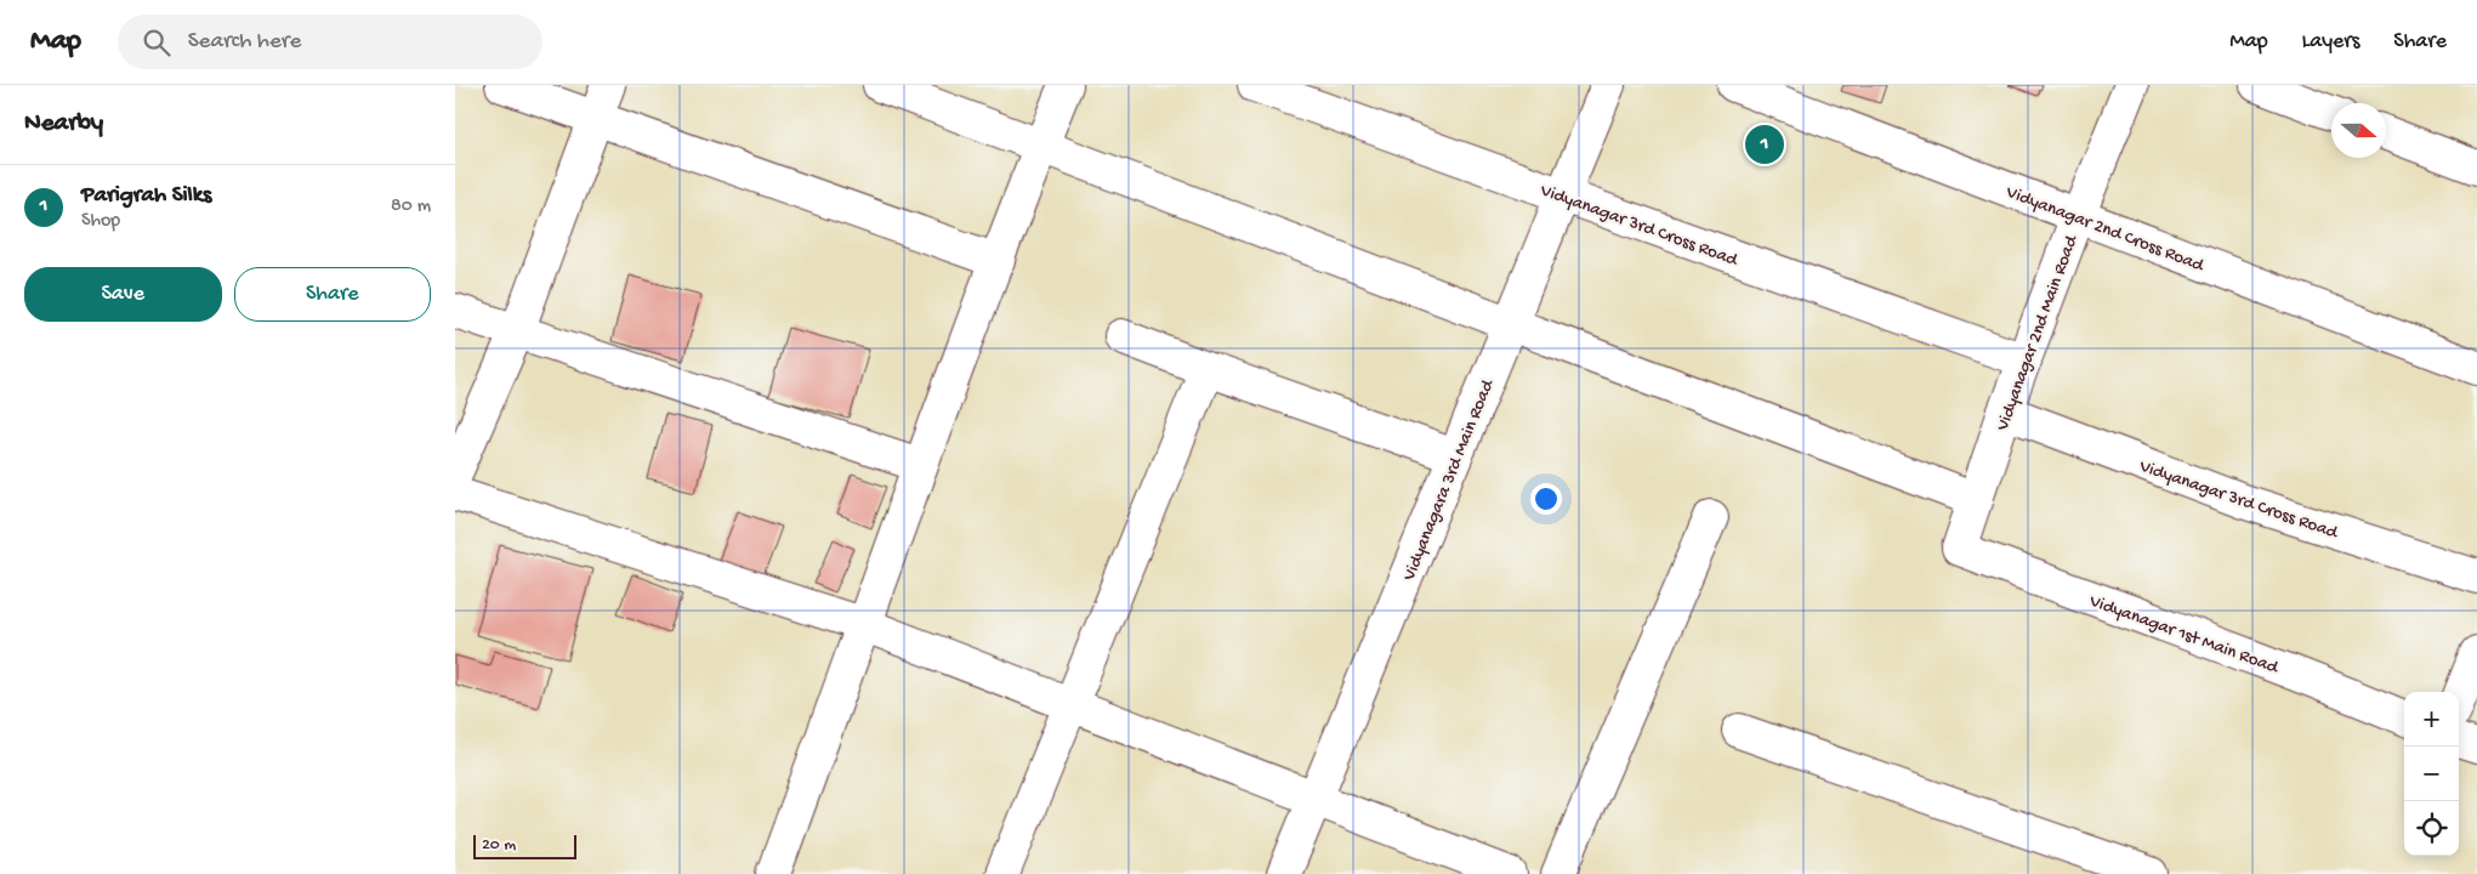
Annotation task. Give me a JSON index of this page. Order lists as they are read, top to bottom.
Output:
{
  "streets": {
    "street": [
      "Vidyanagar 3rd Cross Road",
      "Vidyanagar 2nd Cross Road",
      "Vidyanagar 2nd Main Road",
      "Vidyanagara 3rd Main Road",
      "Vidyanagar 1st Main Road"
    ]
  },
  "crossings": [
    ["Vidyanagar 3rd Cross Road", "Vidyanagar 2nd Main Road"],
    ["Vidyanagar 3rd Cross Road", "Vidyanagara 3rd Main Road"],
    ["Vidyanagar 2nd Cross Road", "Vidyanagar 2nd Main Road"],
    ["Vidyanagar 2nd Main Road", "Vidyanagar 1st Main Road"]
  ],
  "scale_bar": "20 m",
  "north": "right",
  "page": {
    "header": "Map",
    "search": "Search here",
    "nav": ["Map", "Layers", "Share"],
    "heading": "Nearby",
    "pins": "1",
    "list": [
      {
        "mark": "1",
        "name": "Parigrah Silks",
        "note": "Shop",
        "value": "80 m"
      }
    ],
    "buttons": ["Save", "Share"],
    "map_buttons": ["+", "−"],
    "scale": "20 m"
  }
}
